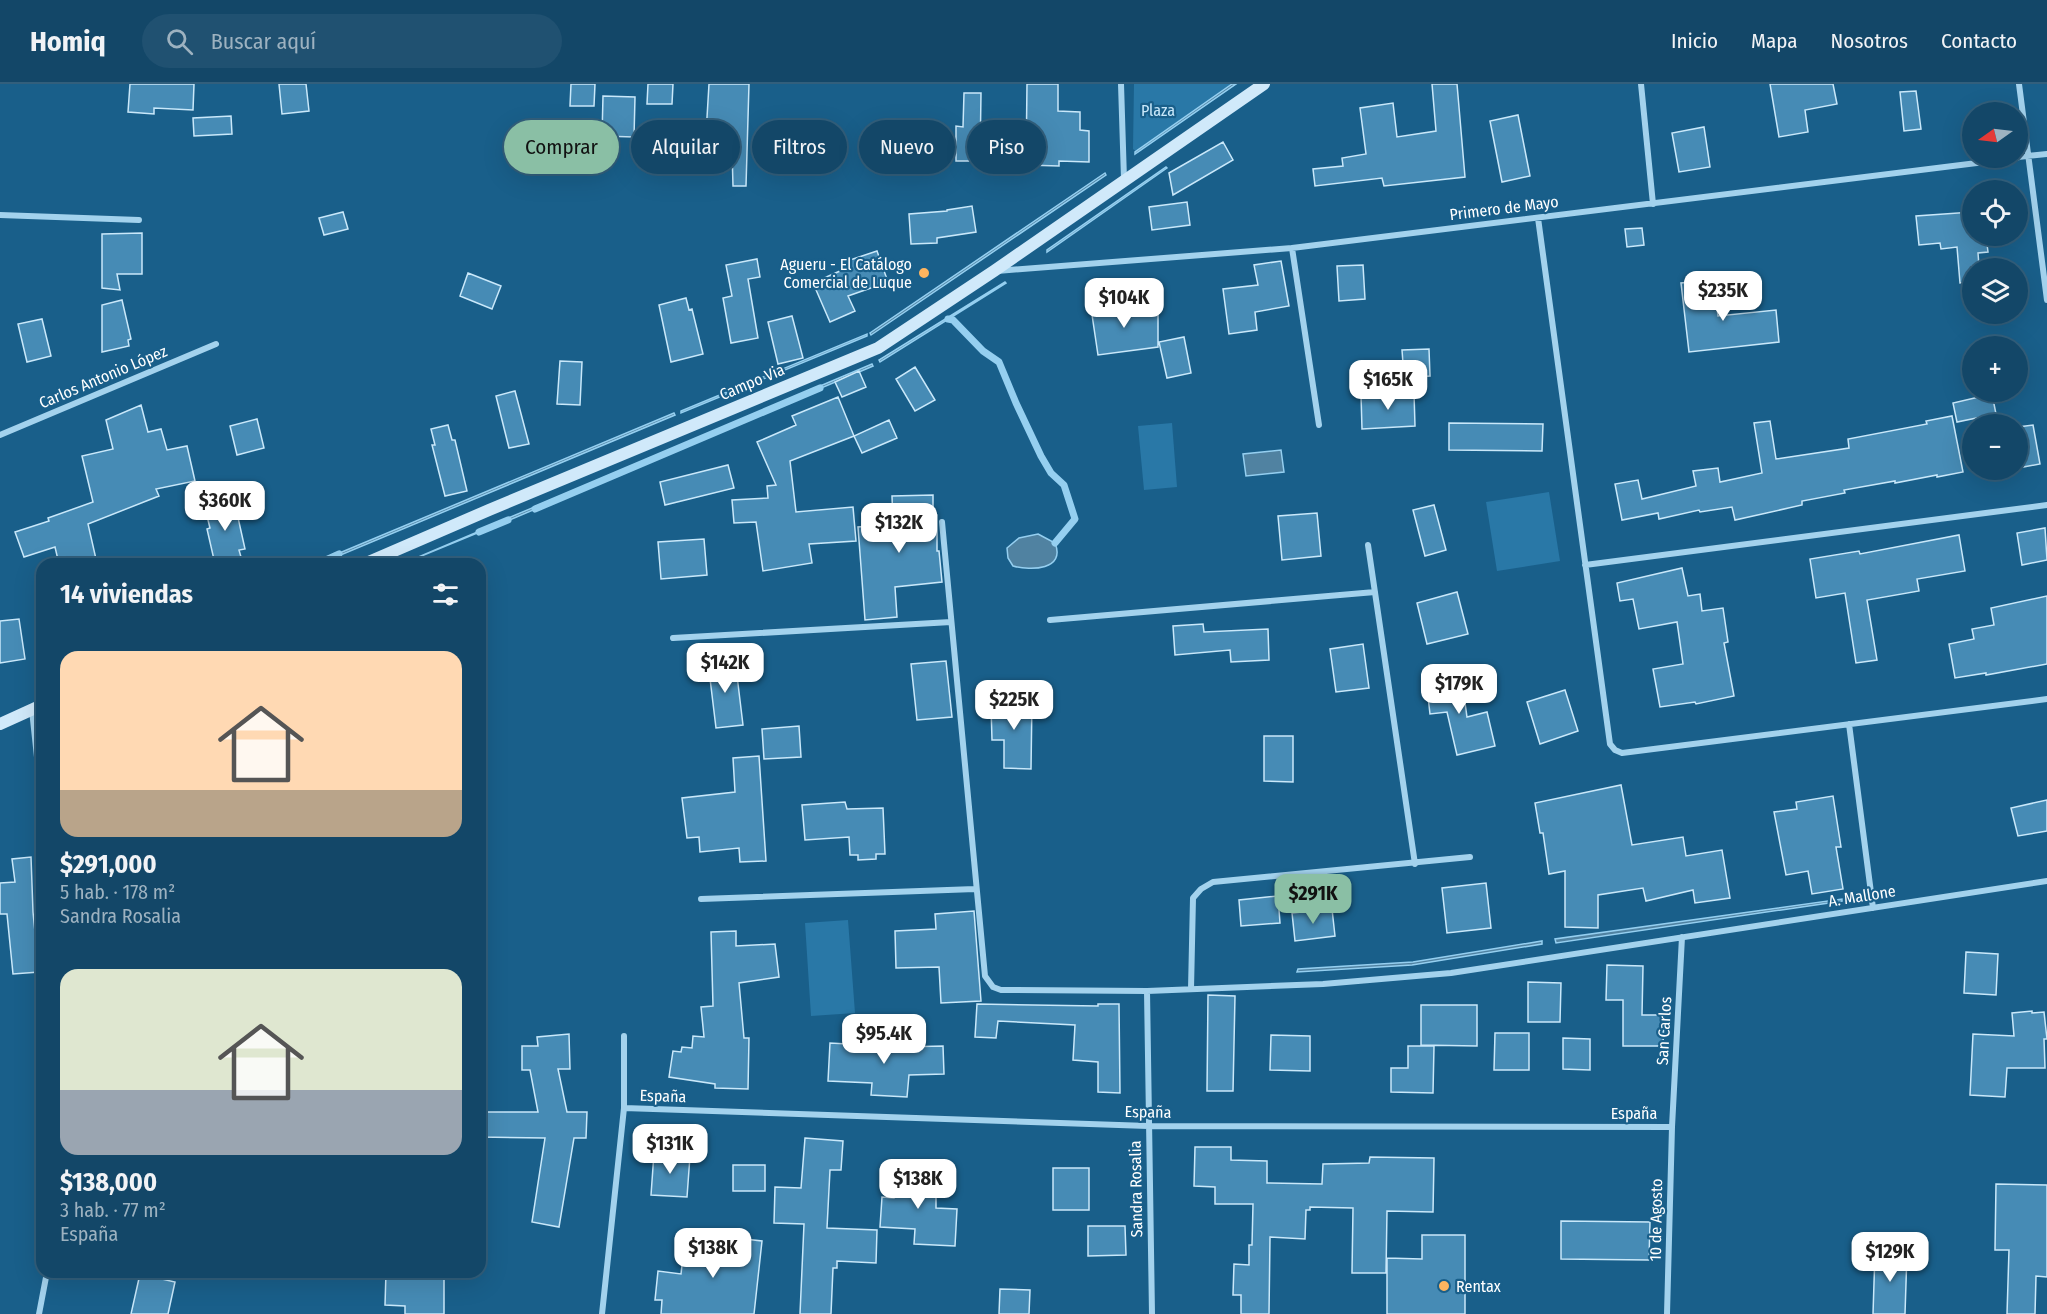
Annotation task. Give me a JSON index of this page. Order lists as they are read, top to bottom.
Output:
{
  "streets": {
    "street": [
      "Primero de Mayo",
      "Carlos Antonio López",
      "Campo Via",
      "A. Mallone",
      "San Carlos",
      "España",
      "Sandra Rosalia",
      "10 de Agosto"
    ]
  },
  "crossings": [
    ["Primero de Mayo", "Campo Via"],
    ["A. Mallone", "San Carlos"],
    ["A. Mallone", "Sandra Rosalia"],
    ["San Carlos", "España"],
    ["San Carlos", "10 de Agosto"],
    ["España", "Sandra Rosalia"],
    ["España", "10 de Agosto"]
  ],
  "parks": ["Plaza"],
  "places": ["Agueru - El Catálogo Comercial de Luque", "Rentax"],
  "north": "left",
  "page": {
    "header": "Homiq",
    "search": "Buscar aquí",
    "nav": [
      "Inicio",
      "Mapa",
      "Nosotros",
      "Contacto"
    ],
    "map_buttons": ["+", "−"],
    "chip": [
      "Comprar",
      "Alquilar",
      "Filtros",
      "Nuevo",
      "Piso"
    ],
    "price": [
      "$235K",
      "$104K",
      "$165K",
      "$360K",
      "$132K",
      "$142K",
      "$179K",
      "$225K",
      "$291K",
      "$95.4K",
      "$131K",
      "$138K",
      "$138K",
      "$129K"
    ],
    "heading": "14 viviendas",
    "list": [
      {
        "name": "$291,000",
        "note": "5 hab. · 178 m² · Sandra Rosalia"
      },
      {
        "name": "$138,000",
        "note": "3 hab. · 77 m² · España"
      }
    ]
  }
}
